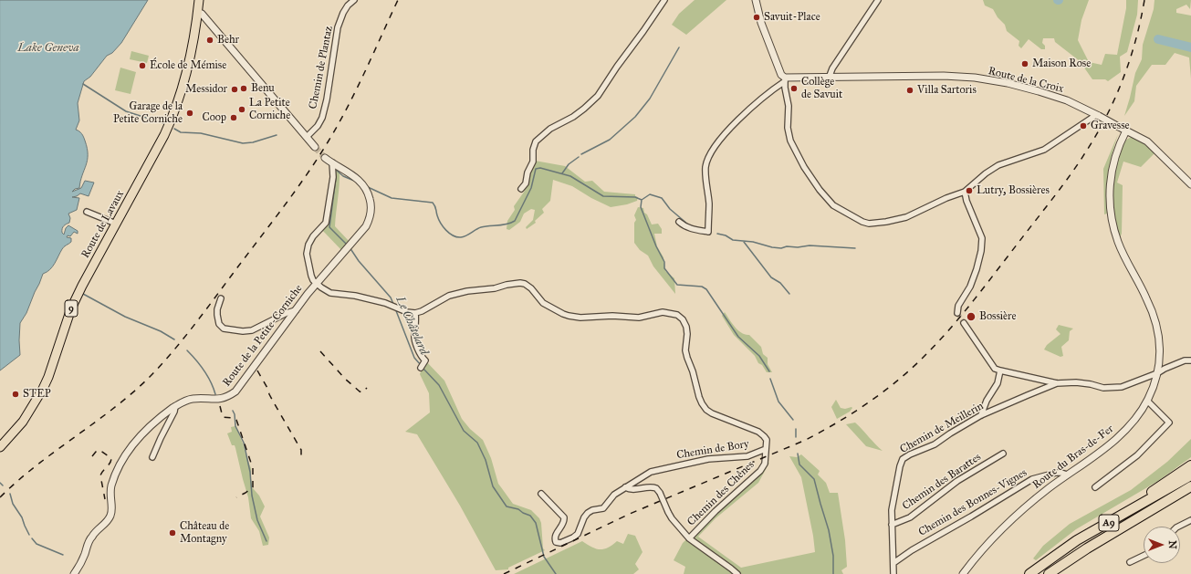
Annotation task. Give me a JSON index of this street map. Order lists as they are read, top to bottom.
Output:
{
  "streets": {
    "highway": ["A9"],
    "main road": ["Route de Lavaux", "9"],
    "street": [
      "Chemin de Plantaz",
      "Route de la Croix",
      "Route de la Petite-Corniche",
      "Chemin de Meillerin",
      "Chemin de Bory",
      "Route du Bras-de-Fer",
      "Chemin des Barattes",
      "Chemin des Chênes",
      "Chemin des Bonnes-Vignes"
    ]
  },
  "crossings": [
    ["Route de la Croix", "Route du Bras-de-Fer"],
    ["Chemin de Meillerin", "Chemin des Barattes"],
    ["Chemin de Bory", "Chemin des Chênes"],
    ["Route du Bras-de-Fer", "Chemin des Bonnes-Vignes"]
  ],
  "water": ["Lake Geneva", "Le Châtelard"],
  "places": [
    "Savuit-Place",
    "Behr",
    "Maison Rose",
    "École de Mémise",
    "Benu",
    "Collège de Savuit",
    "Messidor",
    "Villa Sartoris",
    "La Petite Corniche",
    "Garage de la Petite Corniche",
    "Coop",
    "Gravesse",
    "Lutry, Bossières",
    "Bossière",
    "STEP",
    "Château de Montagny"
  ],
  "north": "right"
}
